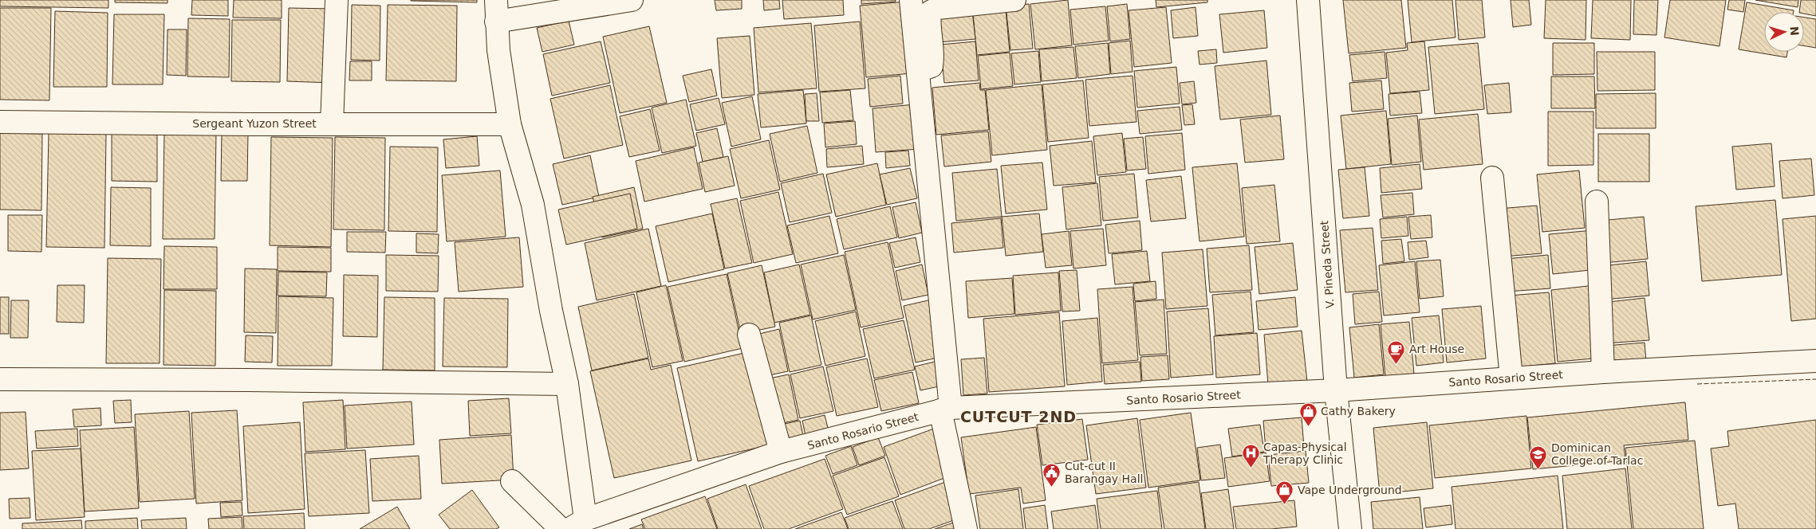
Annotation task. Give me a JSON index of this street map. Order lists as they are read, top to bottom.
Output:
{
  "streets": {
    "street": ["Sergeant Yuzon Street", "V. Pineda Street", "Santo Rosario Street"]
  },
  "crossings": [
    ["V. Pineda Street", "Santo Rosario Street"]
  ],
  "districts": ["CUTCUT 2ND"],
  "places": {
    "cafe": ["Art House"],
    "shop": ["Cathy Bakery", "Vape Underground"],
    "hospital": ["Capas Physical Therapy Clinic"],
    "school or university": ["Dominican College of Tarlac"],
    "public building": ["Cut-cut II Barangay Hall"]
  },
  "north": "right"
}
